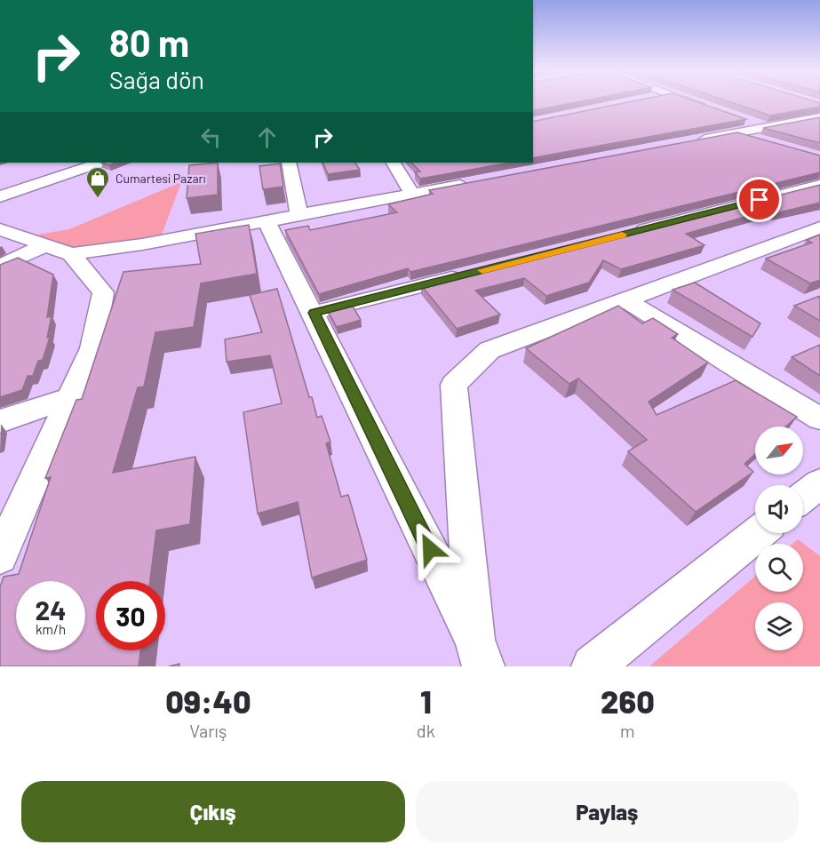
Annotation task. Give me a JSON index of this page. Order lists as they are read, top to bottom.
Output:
{
  "places": {
    "shop": ["Cumartesi Pazarı"]
  },
  "north": "top right",
  "page": {
    "turn": ["80 m", "Sağa dön"],
    "speed": "24 km/h",
    "limit": "30",
    "eta": [
      "09:40",
      "Varış",
      "1",
      "dk",
      "260",
      "m"
    ],
    "buttons": ["Çıkış", "Paylaş"]
  }
}
